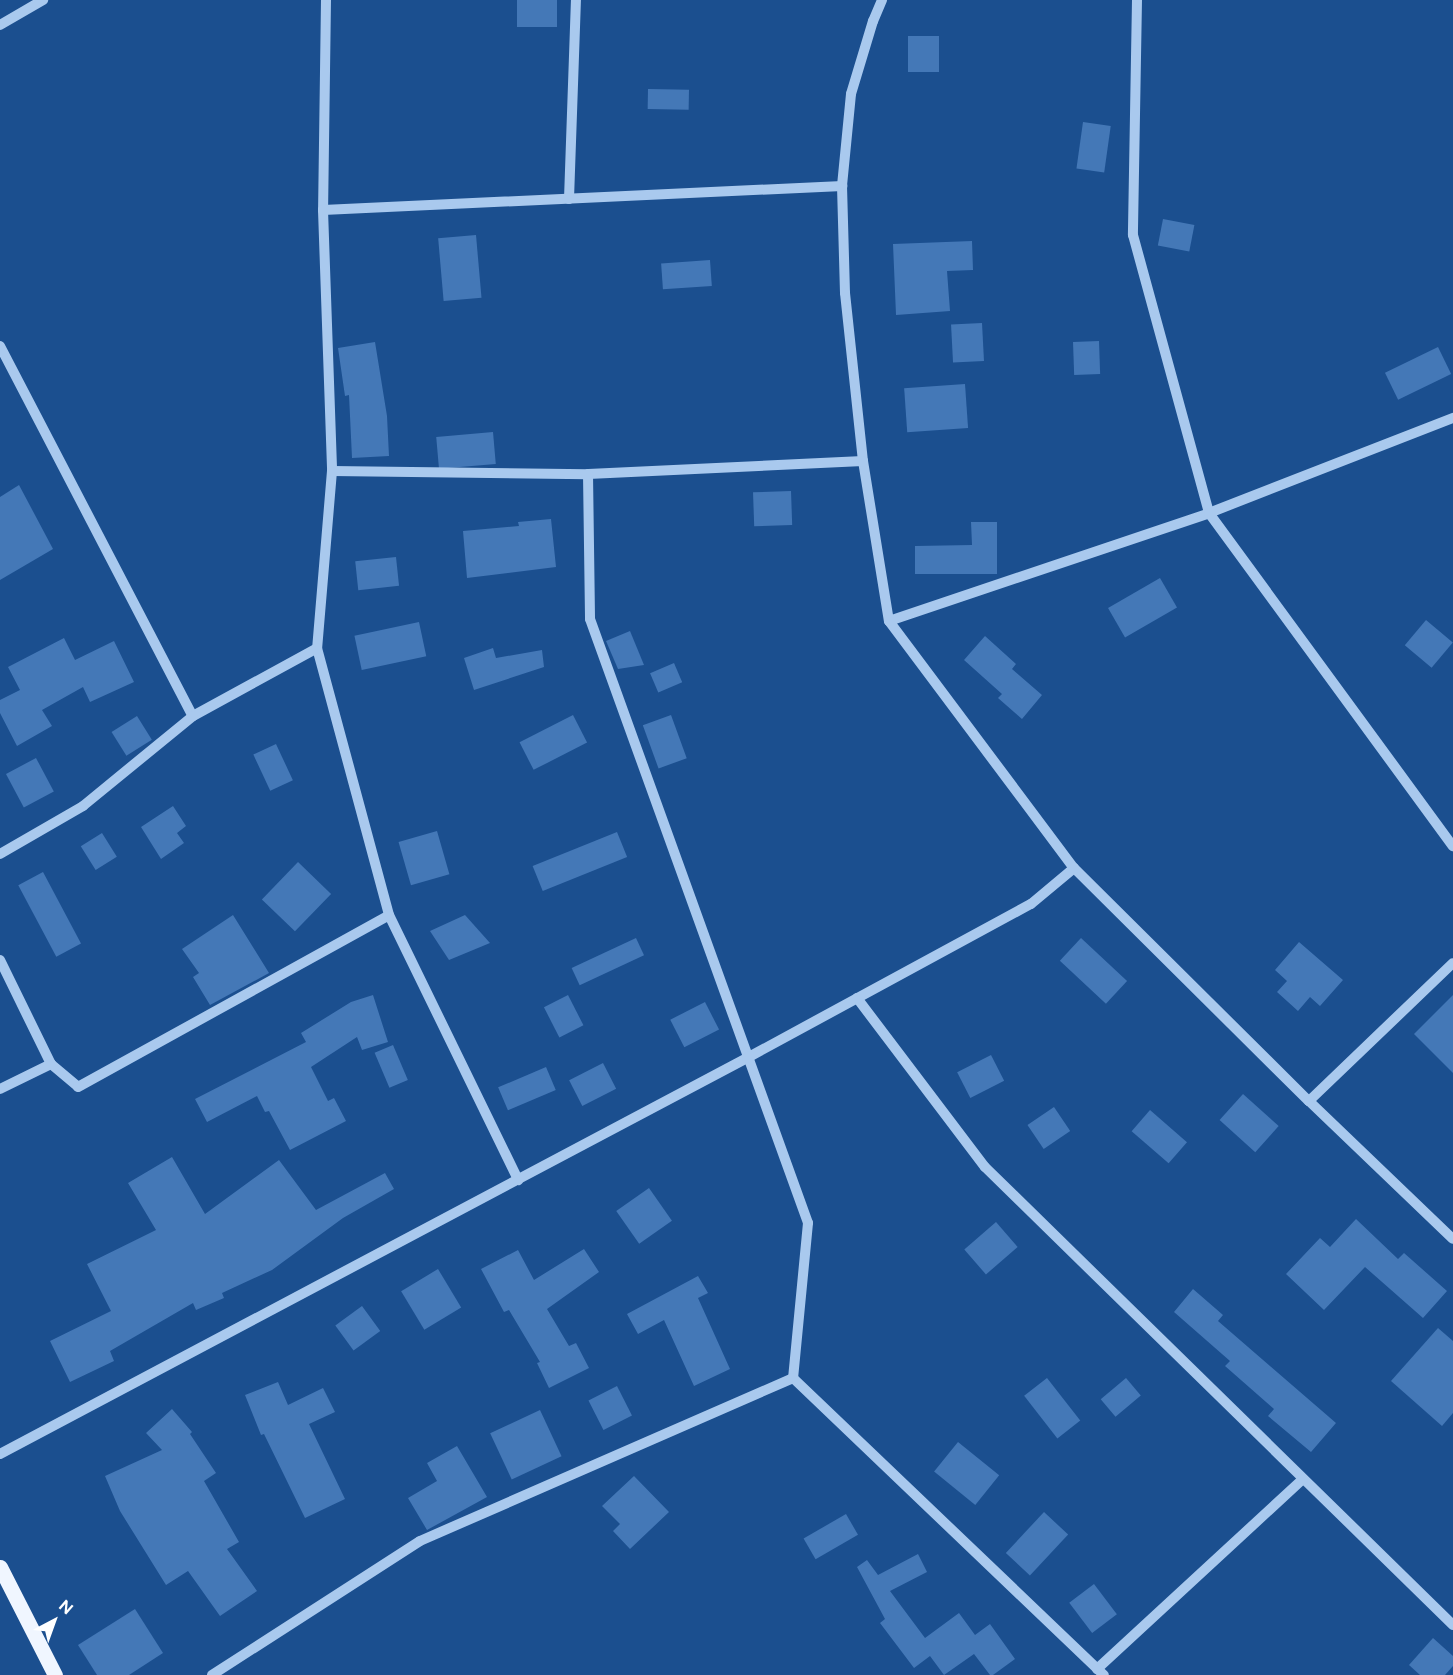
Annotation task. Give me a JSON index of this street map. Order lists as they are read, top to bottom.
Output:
{
  "north": "top right"
}
